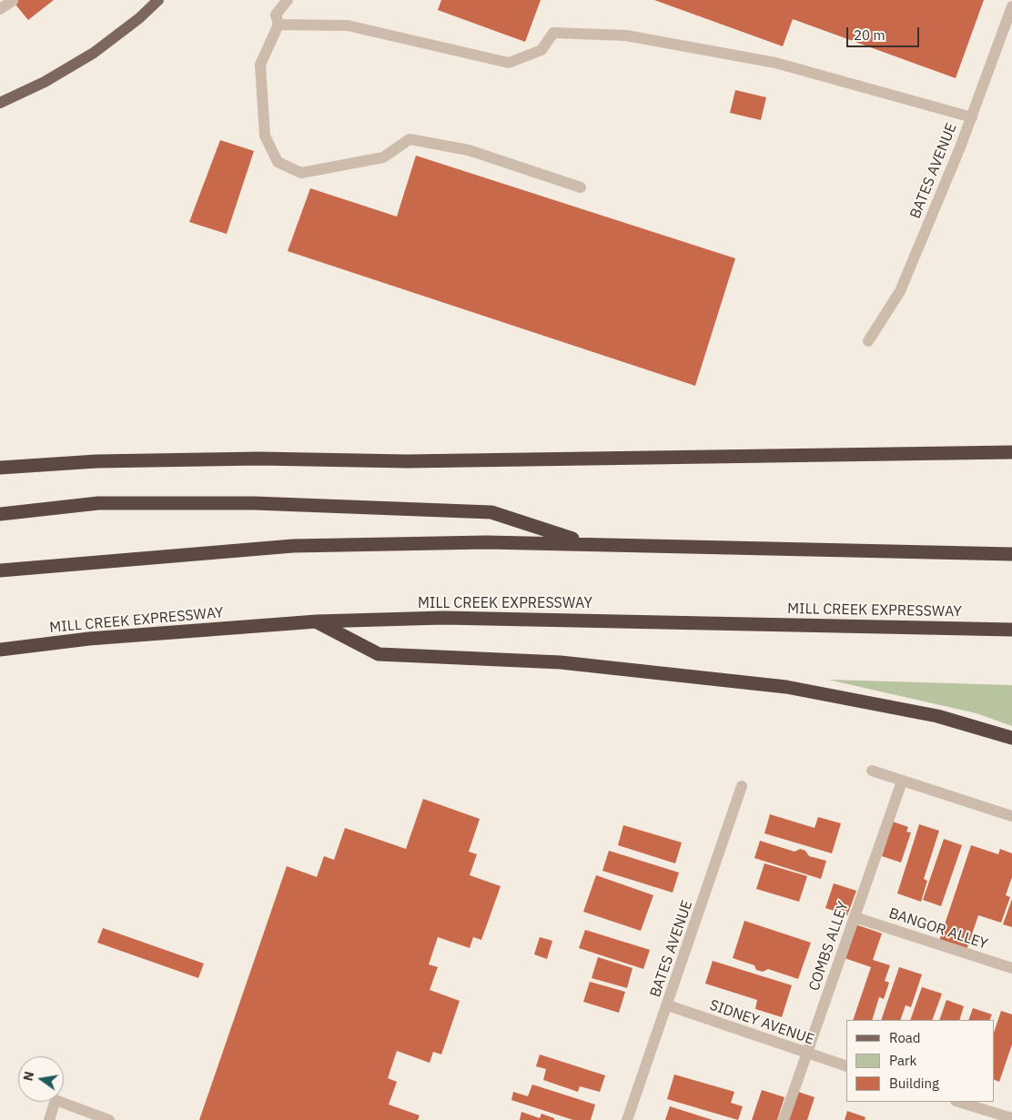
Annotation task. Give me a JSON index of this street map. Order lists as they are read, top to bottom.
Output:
{
  "streets": {
    "highway": ["MILL CREEK EXPRESSWAY"],
    "street": [
      "BATES AVENUE",
      "BANGOR ALLEY",
      "COMBS ALLEY",
      "SIDNEY AVENUE"
    ]
  },
  "crossings": [
    ["BATES AVENUE", "SIDNEY AVENUE"],
    ["BANGOR ALLEY", "COMBS ALLEY"],
    ["COMBS ALLEY", "SIDNEY AVENUE"]
  ],
  "legend": ["Road", "Park", "Building"],
  "scale_bar": "20 m",
  "north": "left"
}
